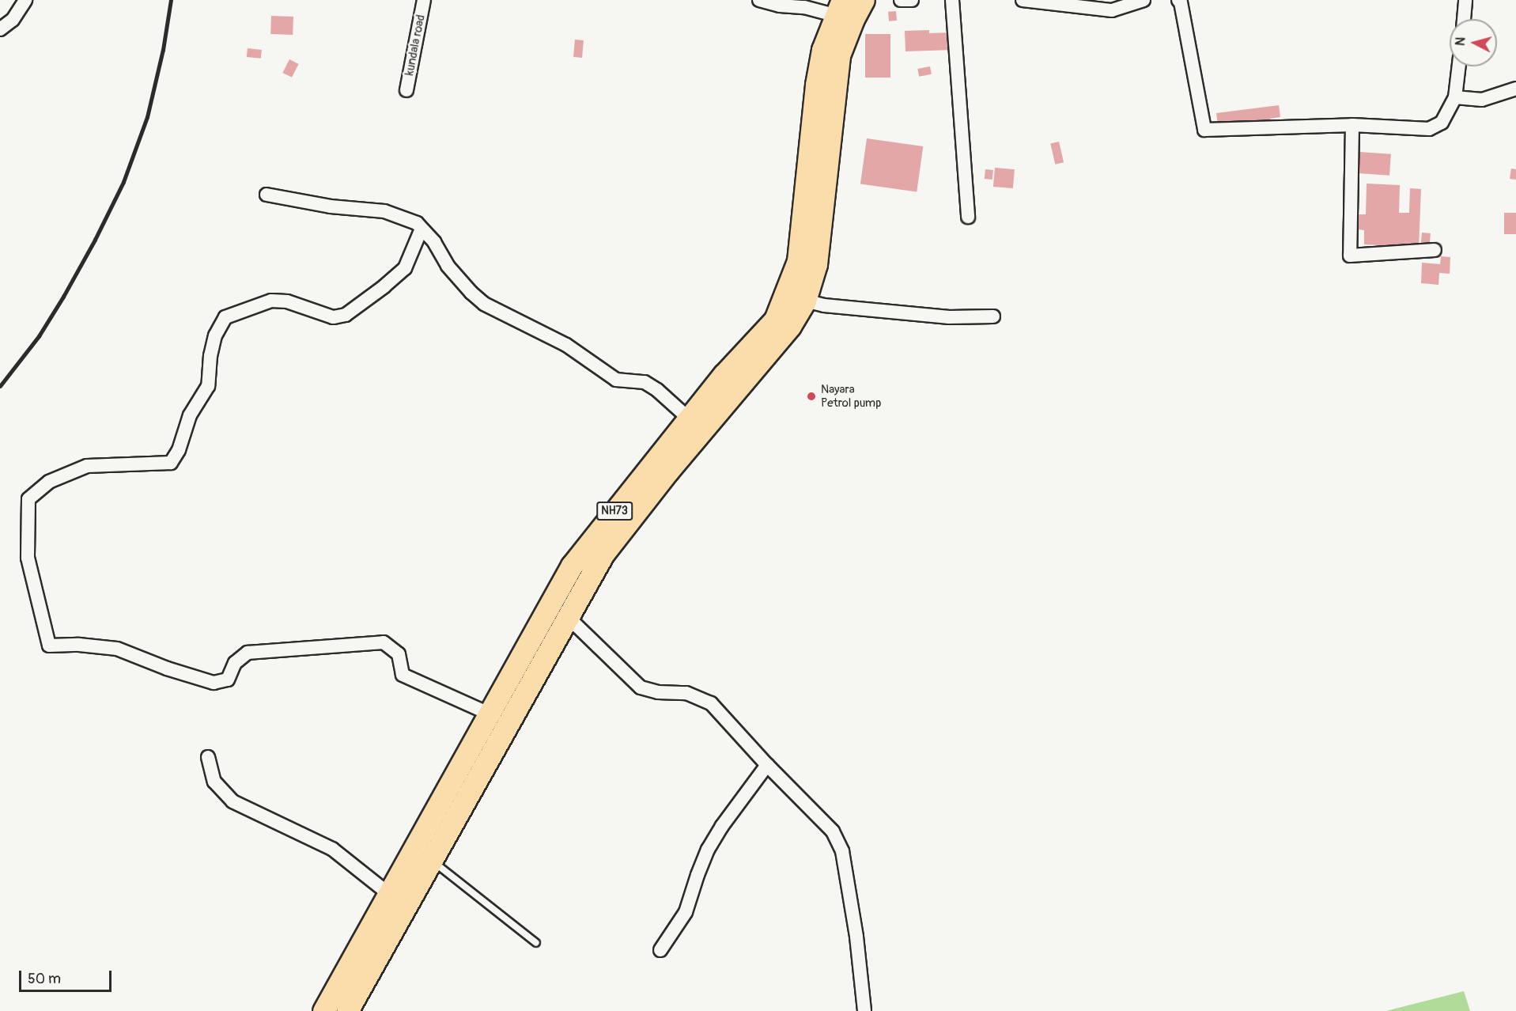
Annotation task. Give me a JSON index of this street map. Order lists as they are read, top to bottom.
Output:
{
  "streets": {
    "highway": ["NH73"],
    "street": ["kundala road"]
  },
  "places": ["Nayara Petrol pump"],
  "scale_bar": "50 m",
  "north": "left"
}
